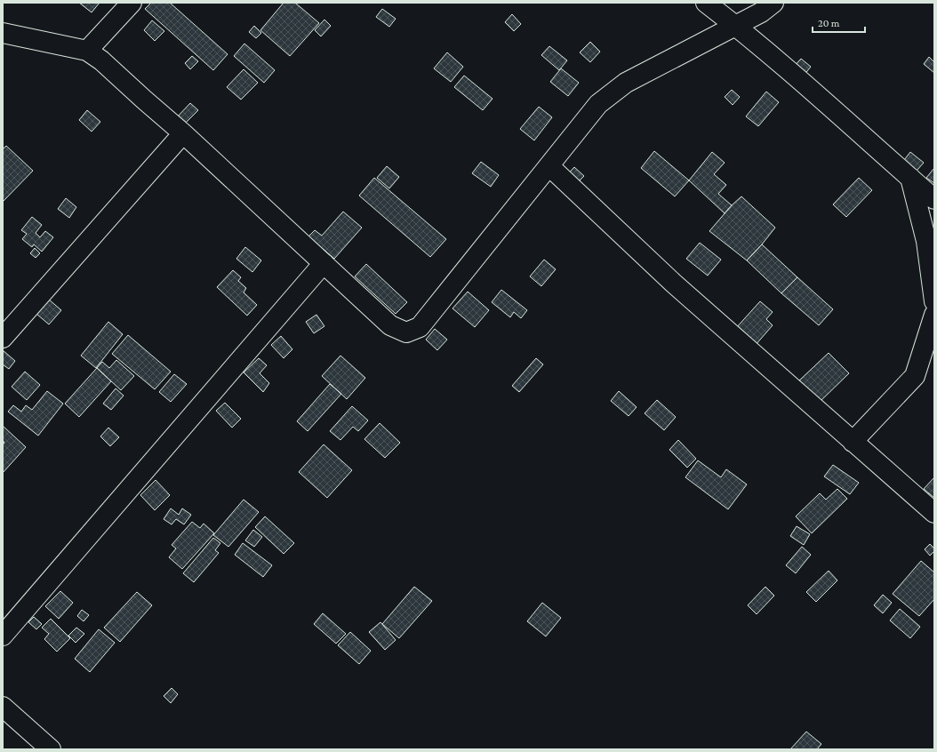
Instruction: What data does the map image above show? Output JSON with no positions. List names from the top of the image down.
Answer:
{
  "scale_bar": "20 m"
}
